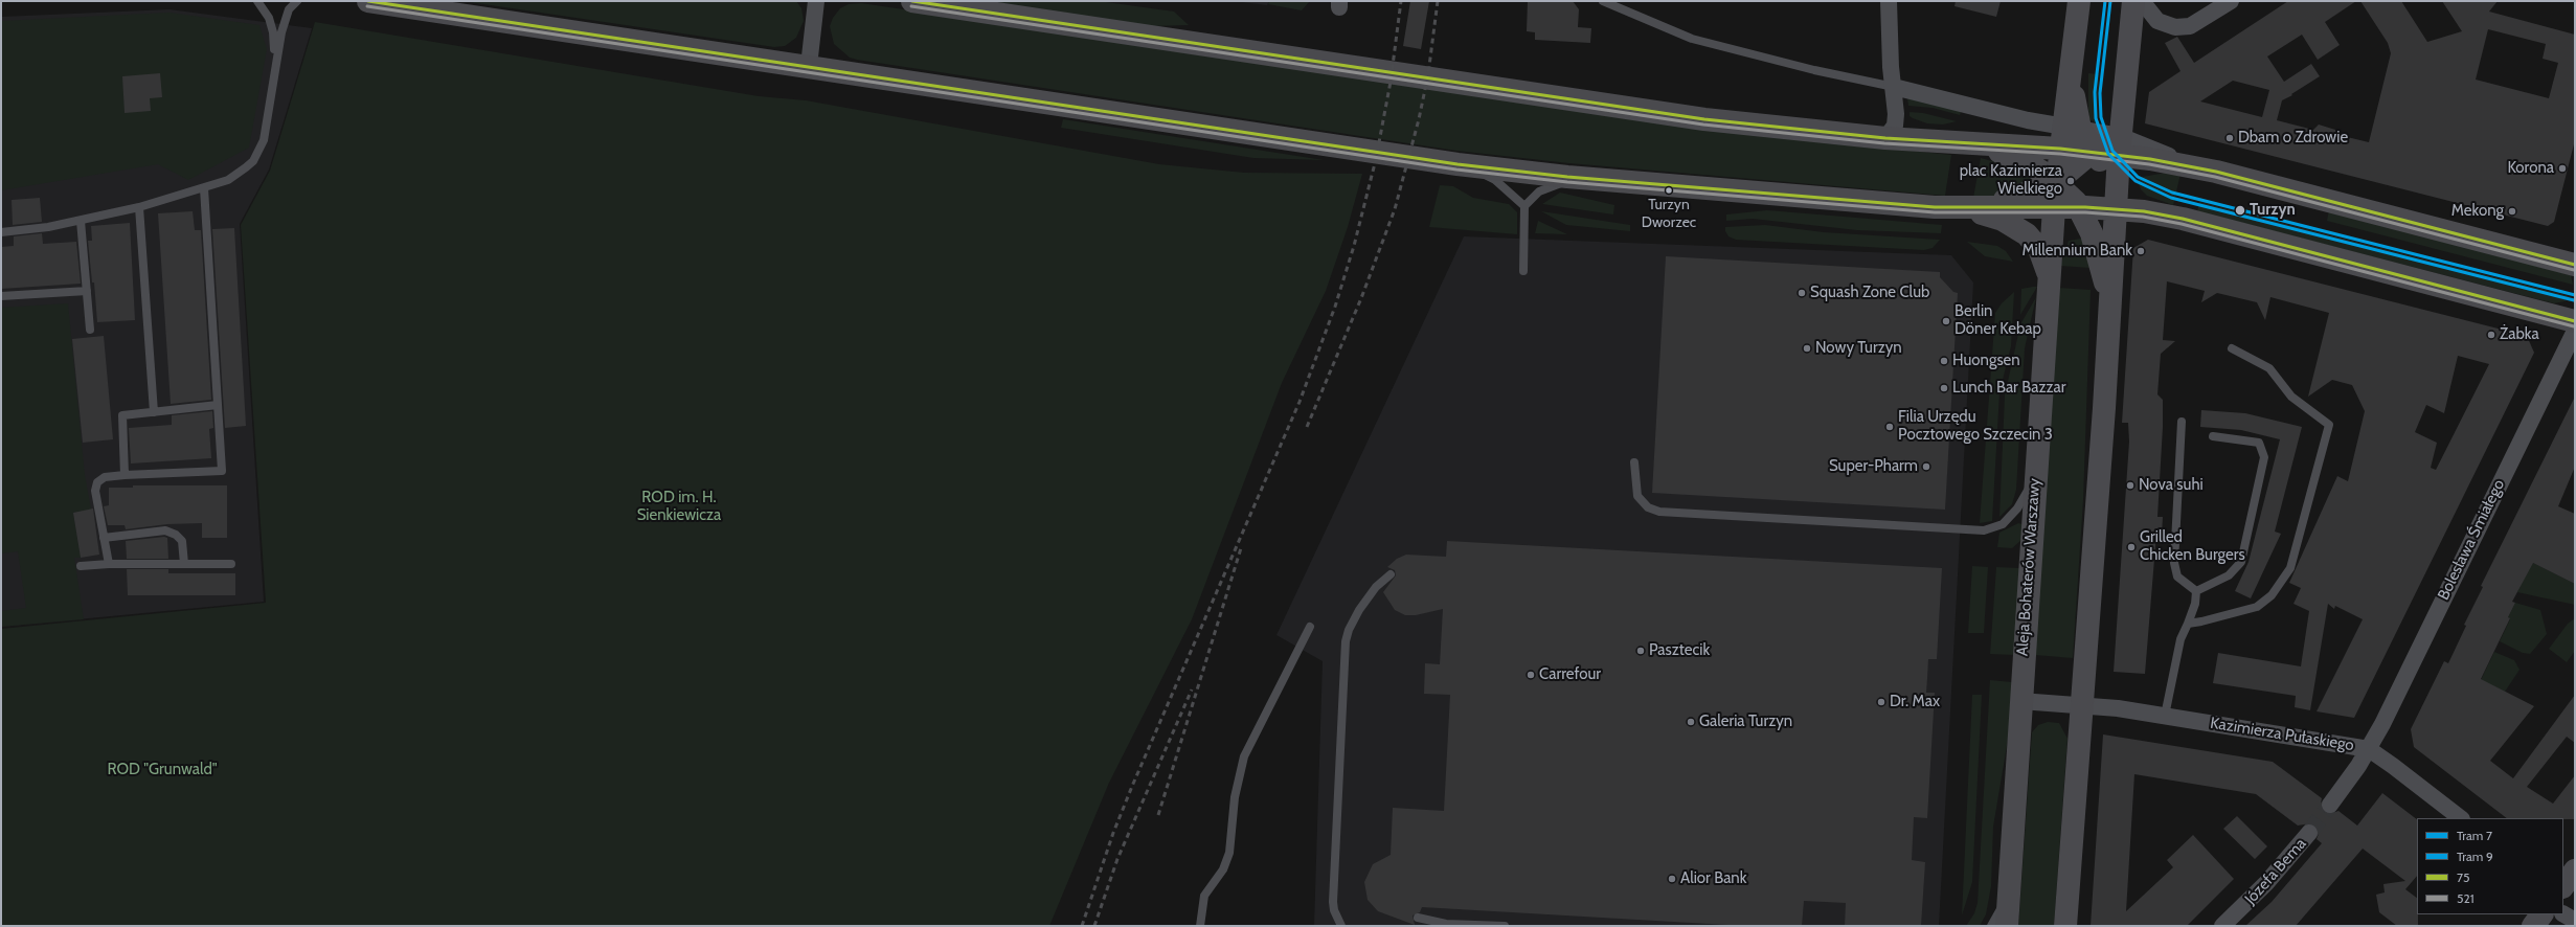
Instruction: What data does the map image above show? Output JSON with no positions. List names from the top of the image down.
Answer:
{
  "streets": {
    "street": [
      "Bolesława Śmiałego",
      "Aleja Bohaterów Warszawy",
      "Kazimierza Pułaskiego",
      "Józefa Bema"
    ]
  },
  "crossings": [
    ["Bolesława Śmiałego", "Kazimierza Pułaskiego"]
  ],
  "parks": ["ROD im. H. Sienkiewicza", "ROD \"Grunwald\""],
  "places": [
    "Dbam o Zdrowie",
    "Korona",
    "plac Kazimierza Wielkiego",
    "Turzyn Dworzec",
    "Turzyn",
    "Mekong",
    "Millennium Bank",
    "Squash Zone Club",
    "Berlin Döner Kebap",
    "Żabka",
    "Nowy Turzyn",
    "Huongsen",
    "Lunch Bar Bazzar",
    "Filia Urzędu Pocztowego Szczecin 3",
    "Super-Pharm",
    "Nova suhi",
    "Grilled Chicken Burgers",
    "Pasztecik",
    "Carrefour",
    "Dr. Max",
    "Galeria Turzyn",
    "Alior Bank"
  ],
  "lines": [
    "tram line 7",
    "tram line 9",
    "transit line 75",
    "transit line 521"
  ],
  "legend": [
    "Tram 7",
    "Tram 9",
    "75",
    "521"
  ]
}
